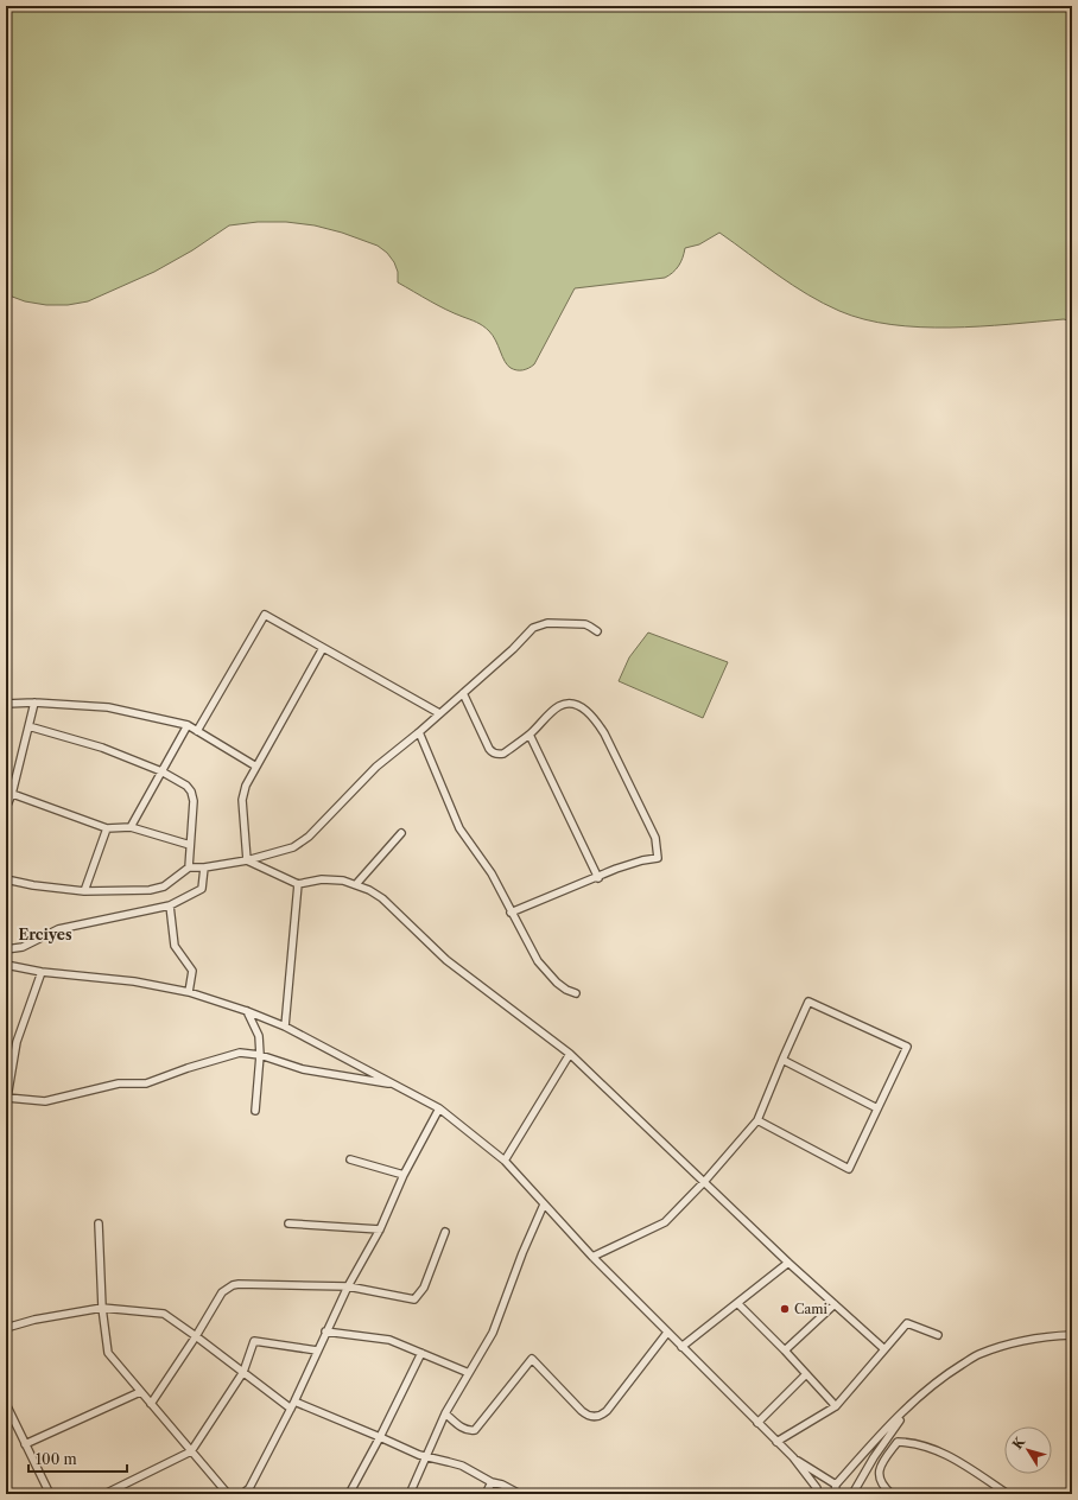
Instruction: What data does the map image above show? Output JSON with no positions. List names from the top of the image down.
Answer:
{
  "districts": ["Erciyes"],
  "places": ["Cami"],
  "scale_bar": "100 m",
  "north": "top left"
}
